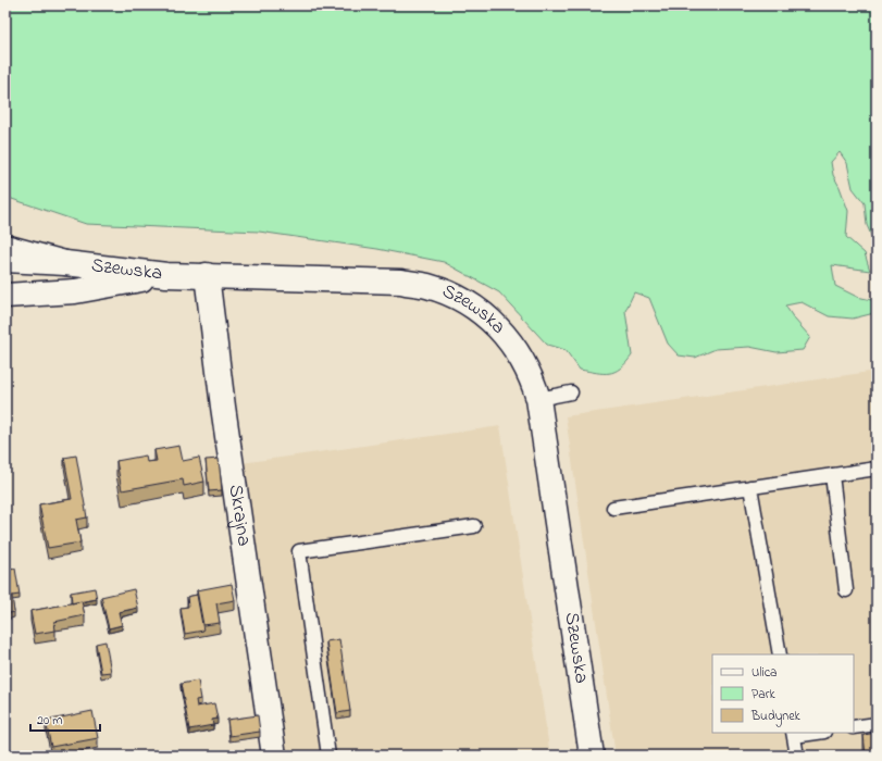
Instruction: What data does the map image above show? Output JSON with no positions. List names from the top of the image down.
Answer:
{
  "streets": {
    "street": ["Szewska", "Skrajna"]
  },
  "crossings": [
    ["Szewska", "Skrajna"]
  ],
  "legend": ["Ulica", "Park", "Budynek"],
  "scale_bar": "20 m"
}
